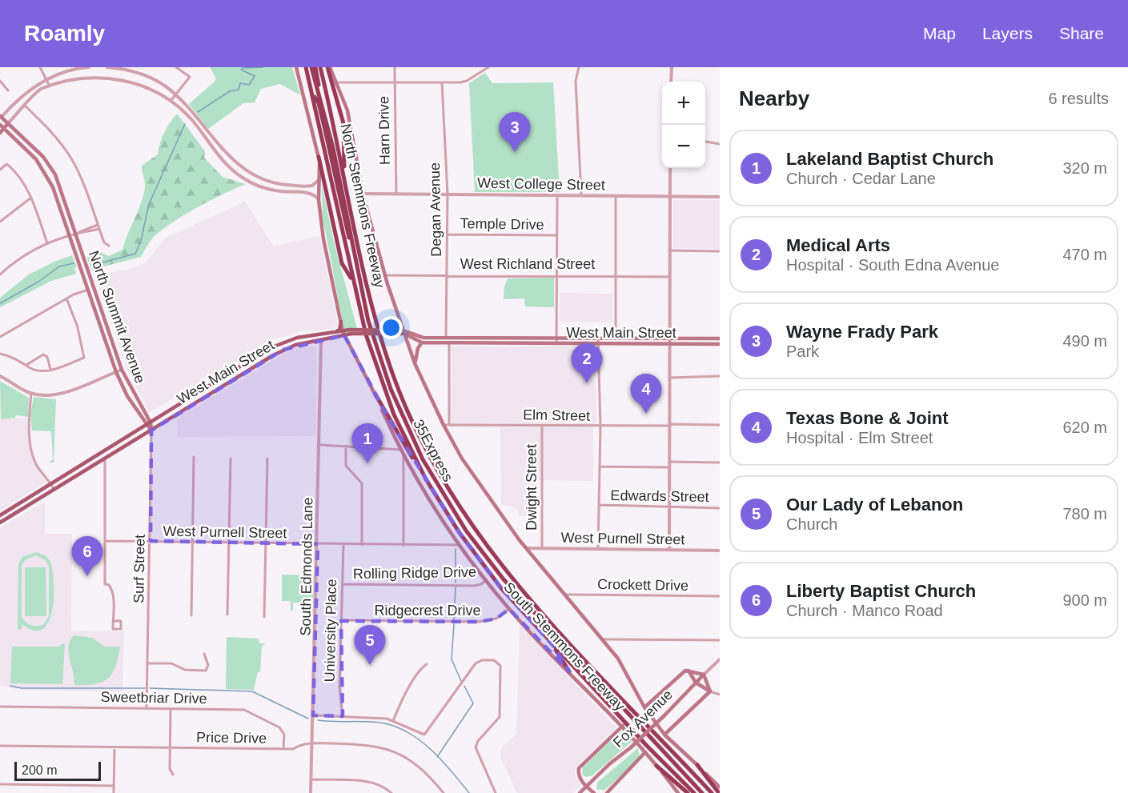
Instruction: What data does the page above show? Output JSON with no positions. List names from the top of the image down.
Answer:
{
  "streets": {
    "highway": ["North Stemmons Freeway", "35Express", "South Stemmons Freeway"],
    "main road": ["North Summit Avenue", "West Main Street", "Fox Avenue"],
    "street": [
      "Harn Drive",
      "West College Street",
      "Degan Avenue",
      "Temple Drive",
      "West Richland Street",
      "Elm Street",
      "Dwight Street",
      "Edwards Street",
      "West Purnell Street",
      "South Edmonds Lane",
      "Surf Street",
      "Rolling Ridge Drive",
      "Crockett Drive",
      "Ridgecrest Drive",
      "University Place",
      "Sweetbriar Drive",
      "Price Drive"
    ]
  },
  "crossings": [
    ["Harn Drive", "West College Street"],
    ["West College Street", "North Stemmons Freeway"],
    ["West College Street", "Degan Avenue"],
    ["North Stemmons Freeway", "West Richland Street"],
    ["North Stemmons Freeway", "West Main Street"],
    ["North Stemmons Freeway", "South Stemmons Freeway"],
    ["Degan Avenue", "Temple Drive"],
    ["Degan Avenue", "West Richland Street"],
    ["Degan Avenue", "West Main Street"],
    ["North Summit Avenue", "West Main Street"],
    ["North Summit Avenue", "Surf Street"],
    ["West Main Street", "South Edmonds Lane"],
    ["West Main Street", "Surf Street"],
    ["West Main Street", "South Stemmons Freeway"],
    ["Elm Street", "Dwight Street"],
    ["Elm Street", "South Stemmons Freeway"],
    ["Dwight Street", "West Purnell Street"],
    ["West Purnell Street", "South Edmonds Lane"],
    ["West Purnell Street", "Surf Street"],
    ["West Purnell Street", "University Place"],
    ["West Purnell Street", "South Stemmons Freeway"],
    ["South Edmonds Lane", "Price Drive"],
    ["Surf Street", "Sweetbriar Drive"],
    ["Rolling Ridge Drive", "University Place"],
    ["Rolling Ridge Drive", "South Stemmons Freeway"],
    ["Crockett Drive", "South Stemmons Freeway"],
    ["Ridgecrest Drive", "University Place"],
    ["Ridgecrest Drive", "South Stemmons Freeway"],
    ["Sweetbriar Drive", "Price Drive"]
  ],
  "scale_bar": "200 m",
  "page": {
    "header": "Roamly",
    "nav": ["Map", "Layers", "Share"],
    "heading": ["Nearby", "6 results"],
    "map_buttons": ["+", "−"],
    "pins": [
      "3",
      "2",
      "4",
      "1",
      "6",
      "5"
    ],
    "list": [
      {
        "mark": "1",
        "name": "Lakeland Baptist Church",
        "note": "Church · Cedar Lane",
        "value": "320 m"
      },
      {
        "mark": "2",
        "name": "Medical Arts",
        "note": "Hospital · South Edna Avenue",
        "value": "470 m"
      },
      {
        "mark": "3",
        "name": "Wayne Frady Park",
        "note": "Park",
        "value": "490 m"
      },
      {
        "mark": "4",
        "name": "Texas Bone & Joint",
        "note": "Hospital · Elm Street",
        "value": "620 m"
      },
      {
        "mark": "5",
        "name": "Our Lady of Lebanon",
        "note": "Church",
        "value": "780 m"
      },
      {
        "mark": "6",
        "name": "Liberty Baptist Church",
        "note": "Church · Manco Road",
        "value": "900 m"
      }
    ],
    "scale": "200 m"
  }
}
